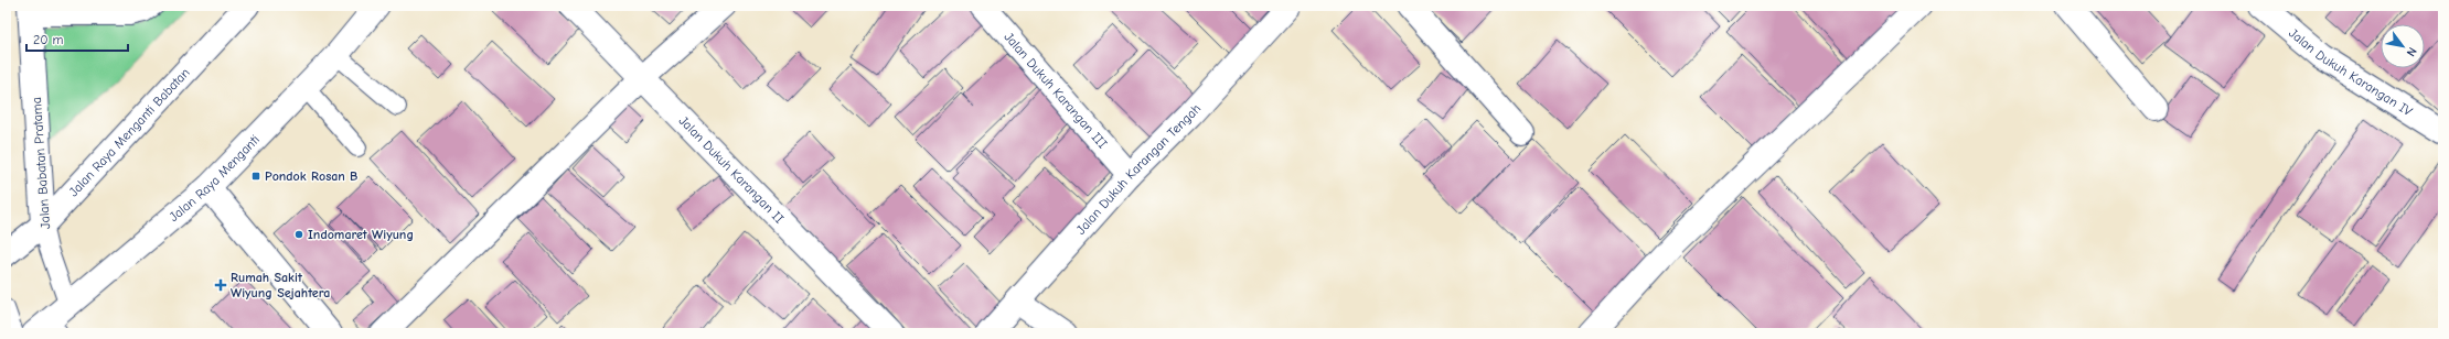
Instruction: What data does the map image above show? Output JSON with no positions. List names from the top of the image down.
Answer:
{
  "streets": {
    "street": [
      "Jalan Dukuh Karangan IV",
      "Jalan Dukuh Karangan III",
      "Jalan Raya Menganti Babatan",
      "Jalan Babatan Pratama",
      "Jalan Dukuh Karangan II",
      "Jalan Dukuh Karangan Tengah",
      "Jalan Raya Menganti"
    ]
  },
  "crossings": [
    ["Jalan Dukuh Karangan III", "Jalan Dukuh Karangan Tengah"],
    ["Jalan Raya Menganti Babatan", "Jalan Babatan Pratama"],
    ["Jalan Babatan Pratama", "Jalan Raya Menganti"]
  ],
  "places": {
    "transit": ["Pondok Rosan B"],
    "other": ["Indomaret Wiyung"],
    "health": ["Rumah Sakit Wiyung Sejahtera"]
  },
  "scale_bar": "20 m",
  "north": "bottom right"
}
